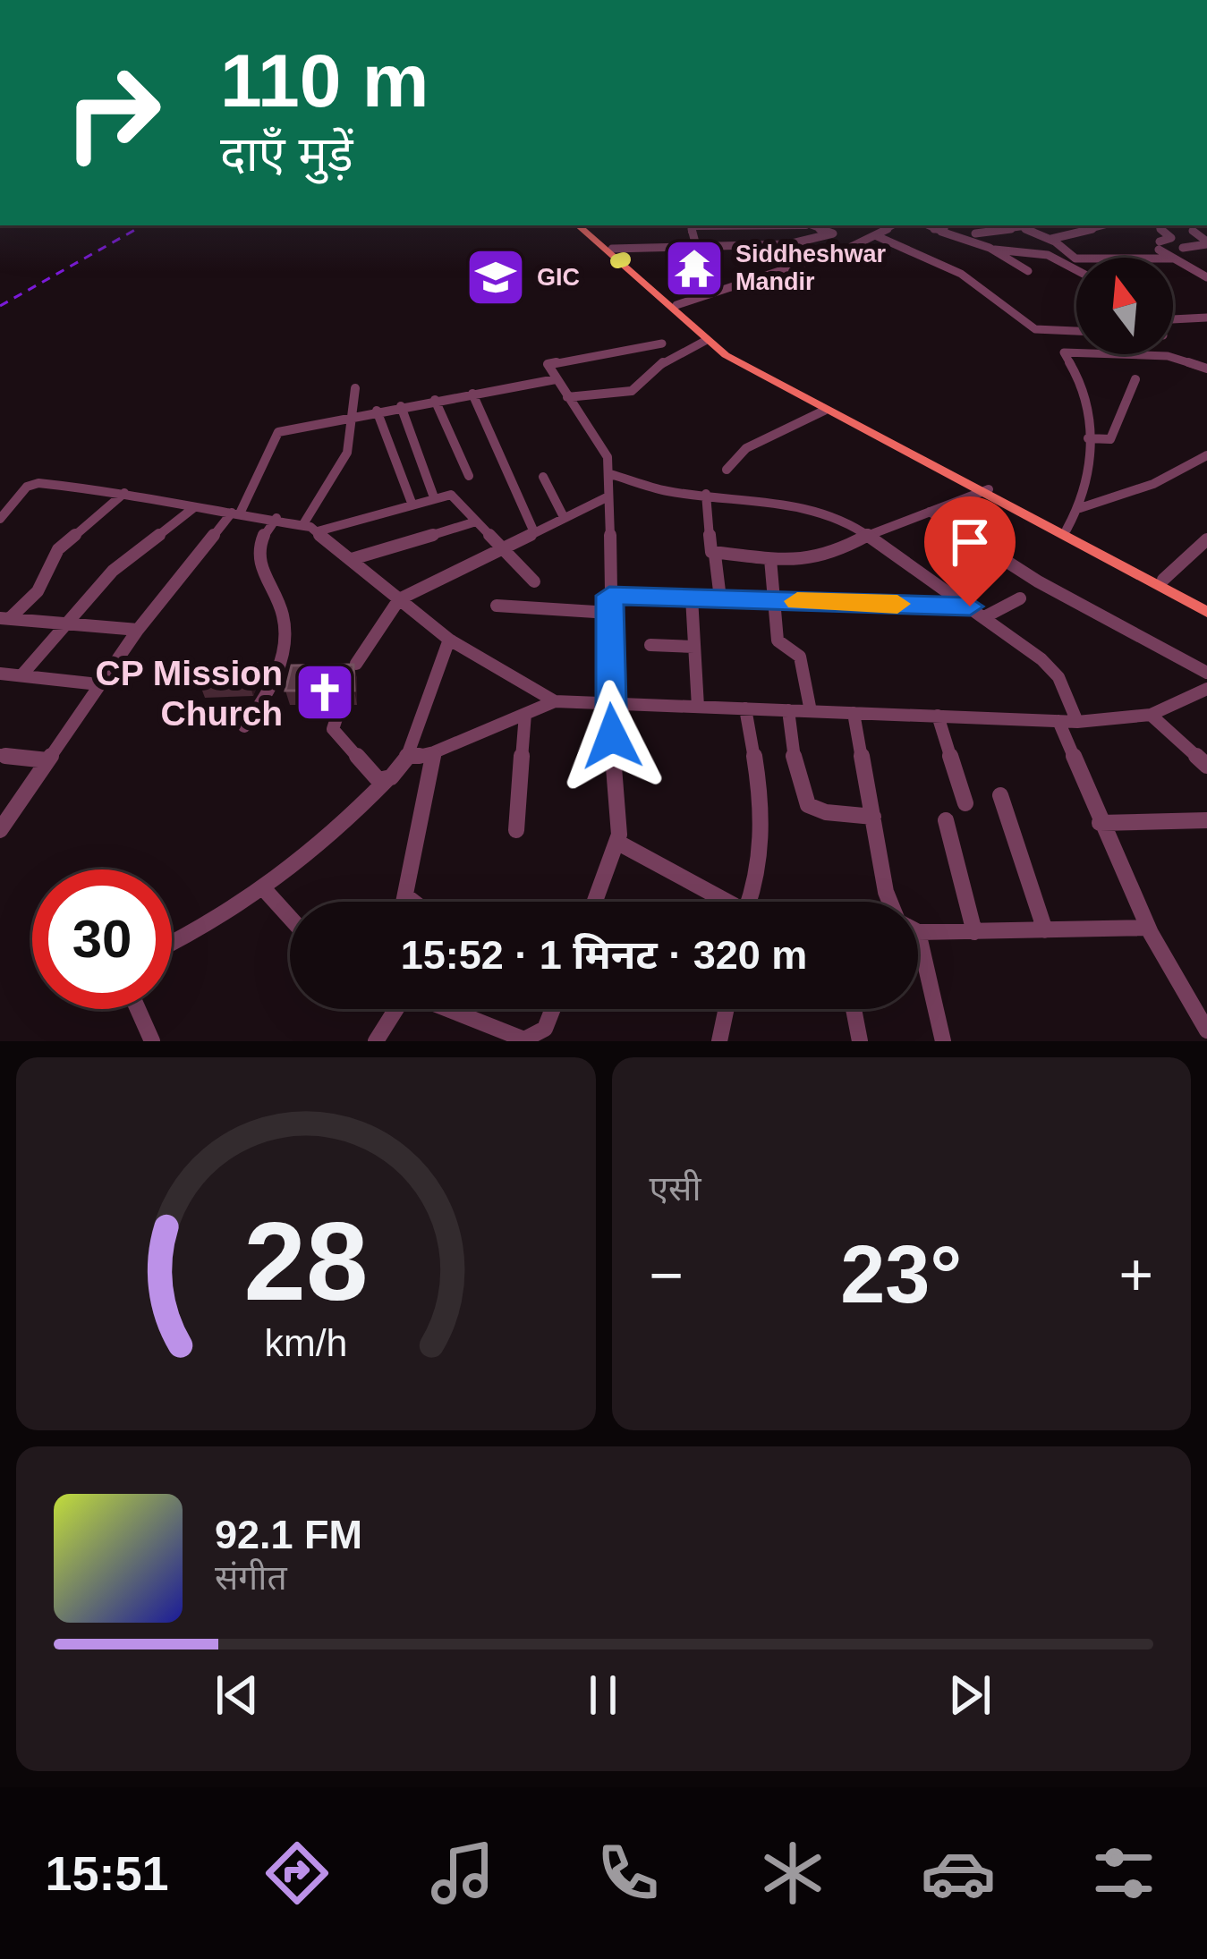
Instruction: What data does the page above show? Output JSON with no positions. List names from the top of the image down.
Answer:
{
  "places": {
    "temple": ["Siddheshwar Mandir"],
    "school or university": ["GIC"],
    "church": ["CP Mission Church"]
  },
  "north": "top",
  "page": {
    "turn": ["110 m", "दाएँ मुड़ें"],
    "limit": "30",
    "trip": "15:52 · 1 मिनट · 320 m",
    "tile": "एसी",
    "heat": ["−", "23°", "+"],
    "song": ["92.1 FM", "संगीत"],
    "tabs": "15:51",
    "gauge": ["28", "km/h"]
  }
}
